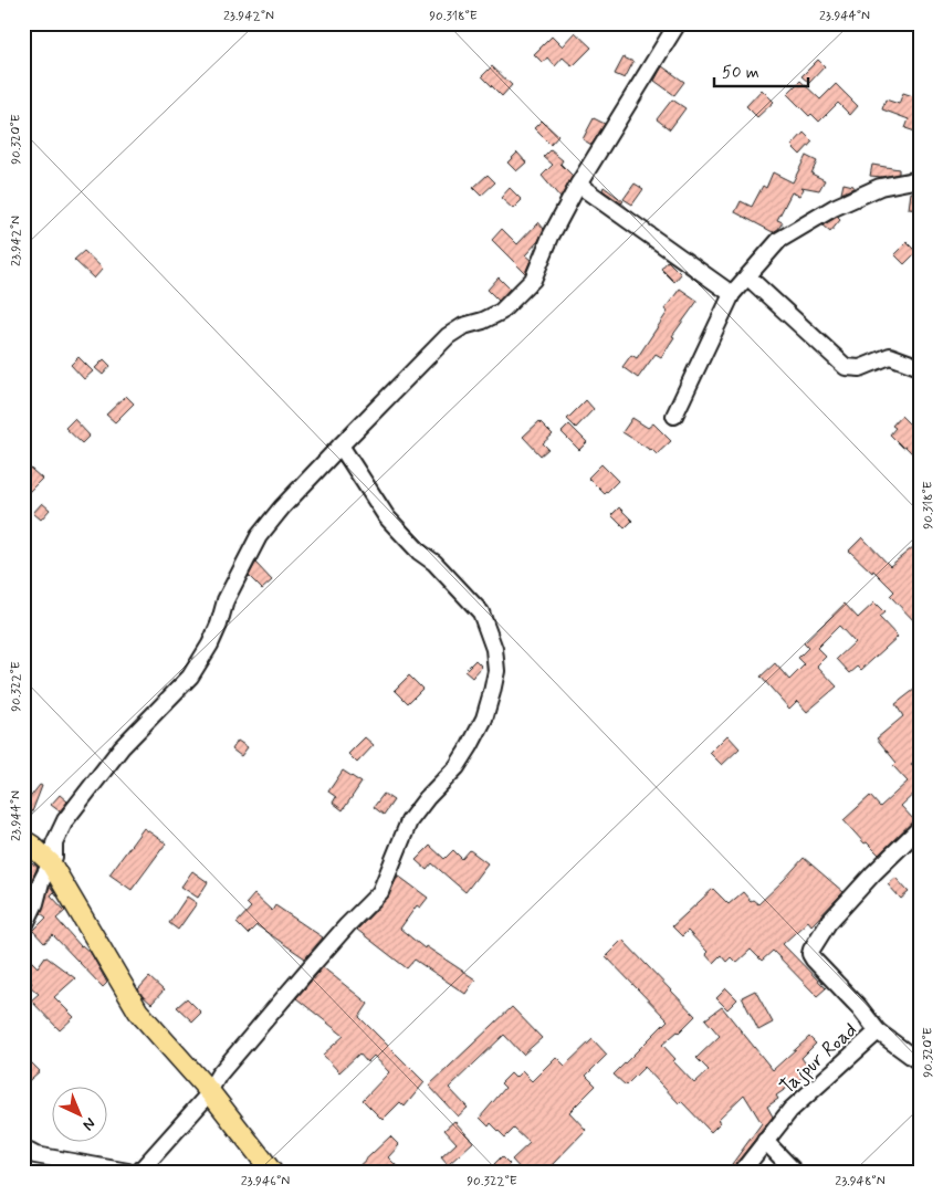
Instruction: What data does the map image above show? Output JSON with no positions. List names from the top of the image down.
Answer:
{
  "streets": {
    "street": ["Tajpur Road"]
  },
  "scale_bar": "50 m",
  "north": "bottom right",
  "coordinates": [
    "23.942°N",
    "90.318°E",
    "23.944°N",
    "90.320°E",
    "90.322°E",
    "23.946°N",
    "23.948°N"
  ]
}
